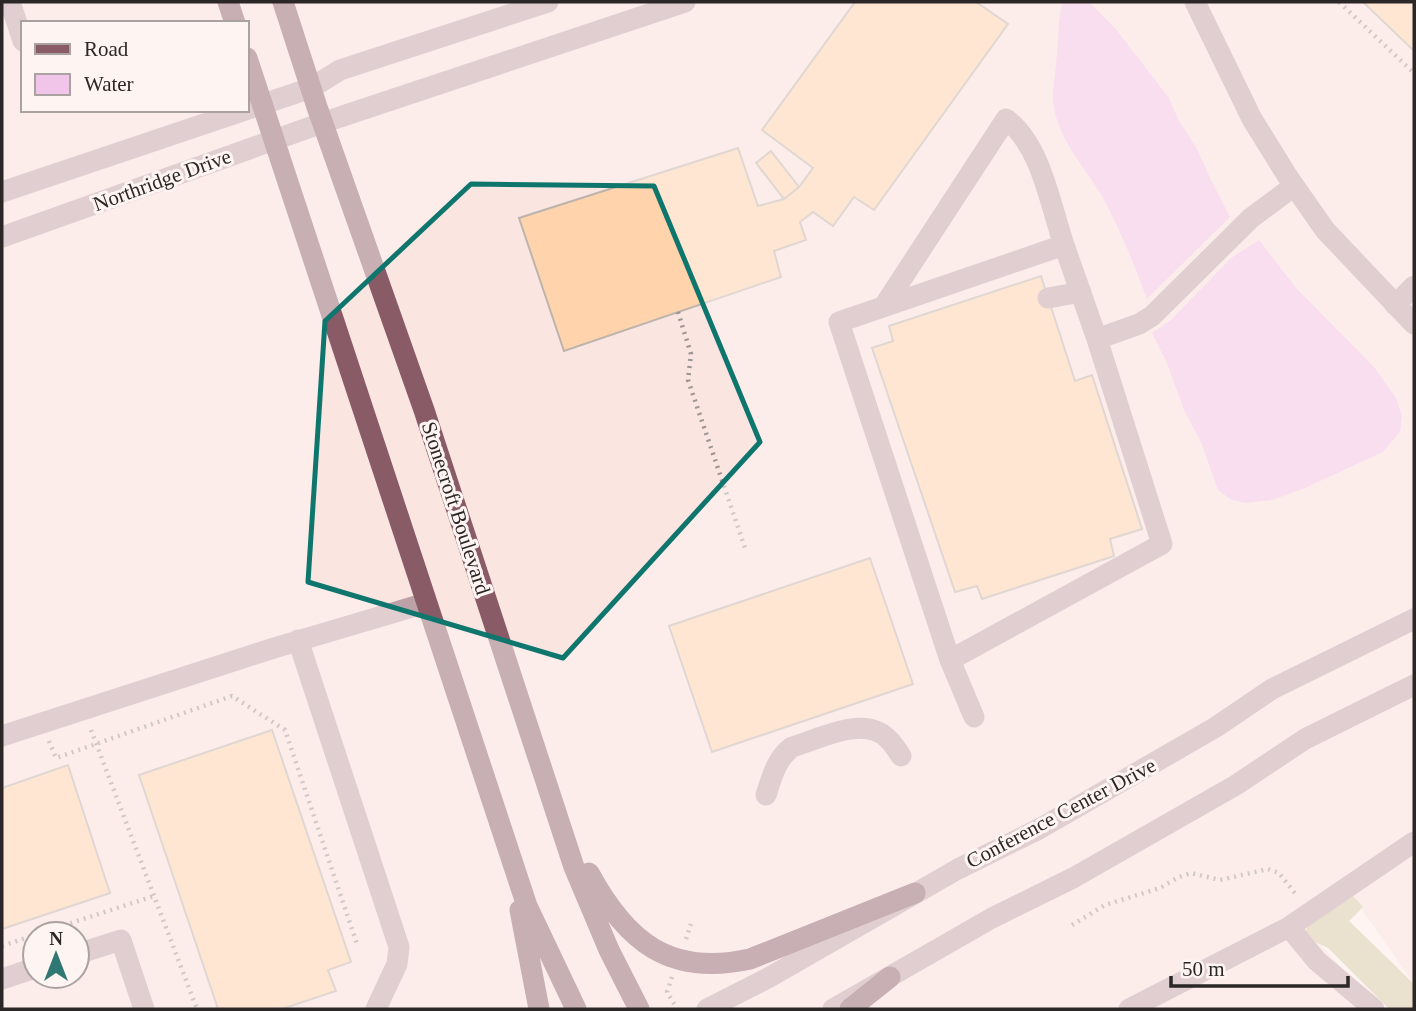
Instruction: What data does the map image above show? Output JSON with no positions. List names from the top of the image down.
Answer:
{
  "streets": {
    "main road": ["Stonecroft Boulevard"],
    "street": ["Northridge Drive", "Conference Center Drive"]
  },
  "crossings": [
    ["Northridge Drive", "Stonecroft Boulevard"]
  ],
  "legend": ["Road", "Water"],
  "scale_bar": "50 m",
  "north": "top"
}
